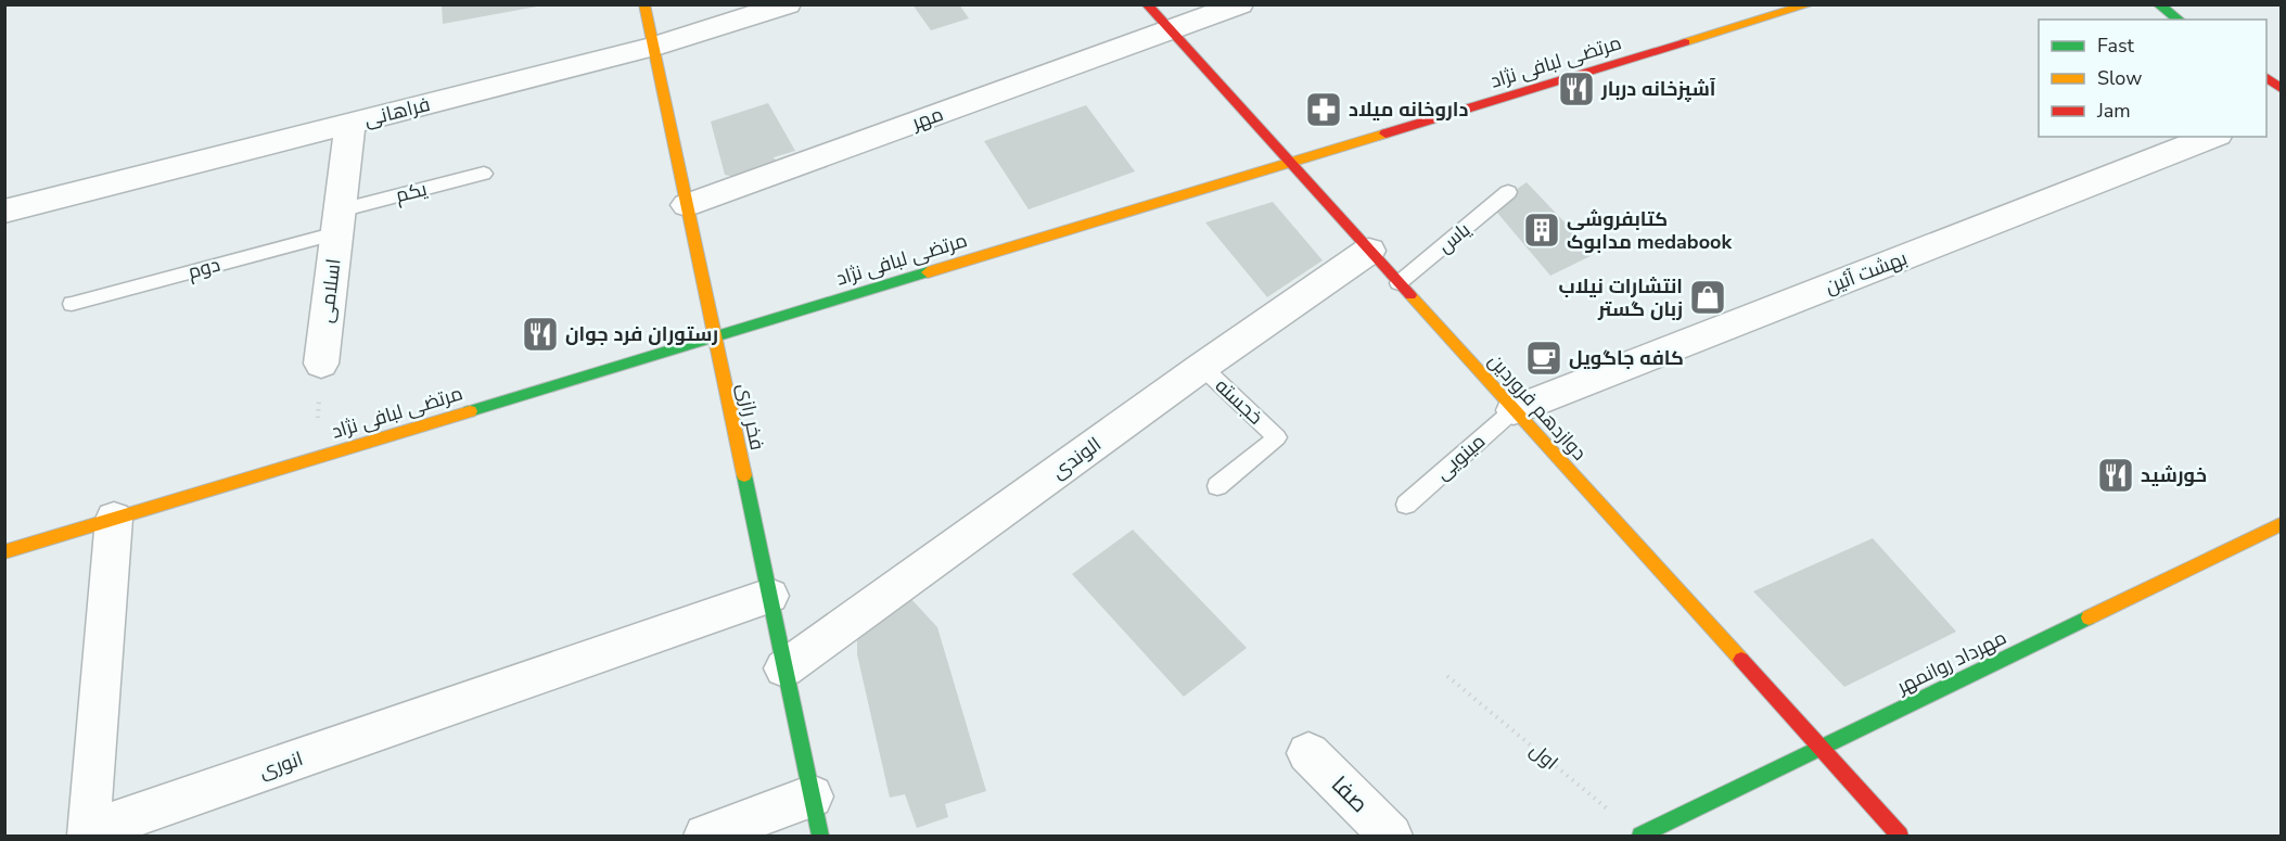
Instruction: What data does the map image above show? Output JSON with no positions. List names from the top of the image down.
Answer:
{
  "streets": {
    "main road": [
      "مرتضی لبافی نژاد",
      "دوازدهم فروردین",
      "فخر رازی",
      "مهرداد روانمهر"
    ],
    "street": [
      "فراهانی",
      "مهر",
      "بهشت آئین",
      "اسلامی",
      "الوندی",
      "انوری",
      "صفا"
    ],
    "lane": [
      "یکم",
      "یاس",
      "دوم",
      "خجسته",
      "مینویی"
    ],
    "path": ["اول"]
  },
  "crossings": [
    ["مرتضی لبافی نژاد", "دوازدهم فروردین"],
    ["مرتضی لبافی نژاد", "فخر رازی"],
    ["مرتضی لبافی نژاد", "انوری"],
    ["فراهانی", "اسلامی"],
    ["فراهانی", "فخر رازی"],
    ["مهر", "دوازدهم فروردین"],
    ["مهر", "فخر رازی"],
    ["یکم", "دوم"],
    ["یکم", "اسلامی"],
    ["یاس", "دوازدهم فروردین"],
    ["دوم", "اسلامی"],
    ["بهشت آئین", "دوازدهم فروردین"],
    ["بهشت آئین", "مینویی"],
    ["خجسته", "الوندی"],
    ["دوازدهم فروردین", "مینویی"],
    ["دوازدهم فروردین", "الوندی"],
    ["دوازدهم فروردین", "مهرداد روانمهر"],
    ["فخر رازی", "الوندی"],
    ["فخر رازی", "انوری"]
  ],
  "places": {
    "restaurant": ["آشپزخانه دربار", "رستوران فرد جوان", "خورشید"],
    "pharmacy": ["داروخانه میلاد"],
    "building": ["کتابفروشی مدابوک medabook"],
    "shop": ["انتشارات نیلاب زبان گستر"],
    "cafe": ["کافه جاگویل"]
  },
  "legend": ["Fast", "Slow", "Jam"]
}
